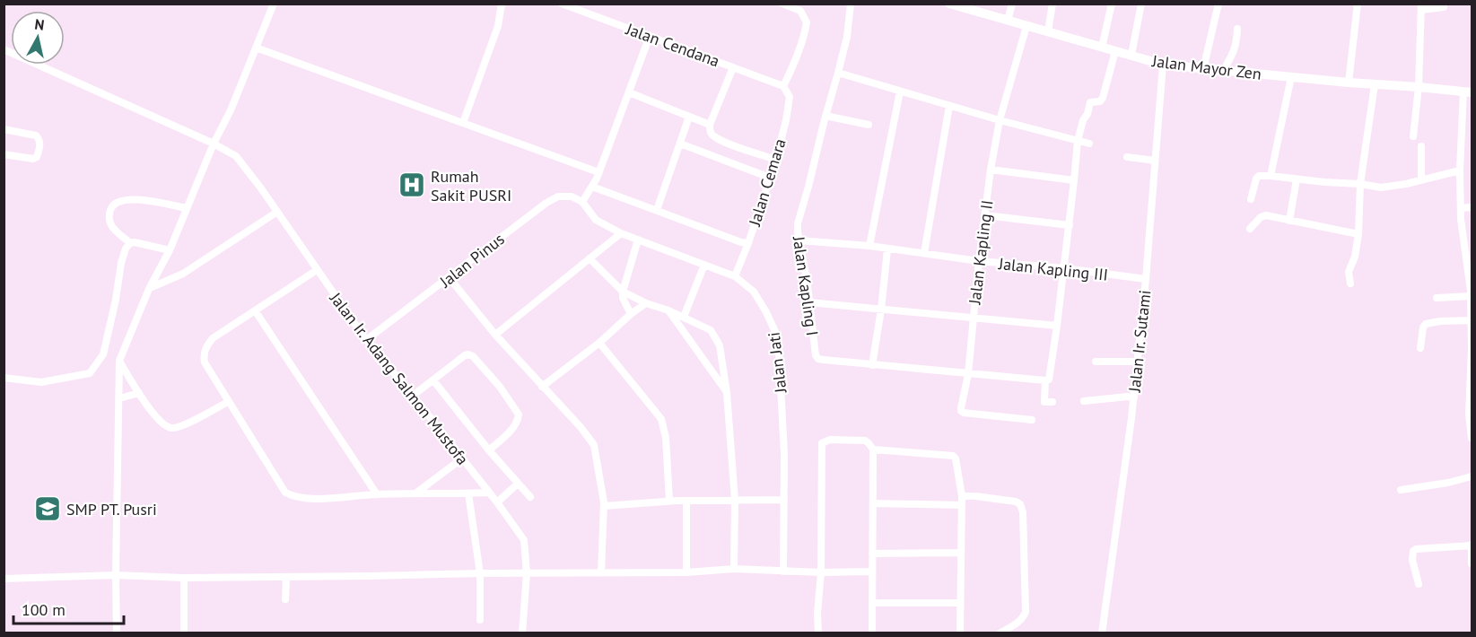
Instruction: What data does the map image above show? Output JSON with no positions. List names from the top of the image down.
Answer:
{
  "streets": {
    "street": [
      "Jalan Cendana",
      "Jalan Mayor Zen",
      "Jalan Cemara",
      "Jalan Kapling II",
      "Jalan Pinus",
      "Jalan Kapling III",
      "Jalan Kapling I",
      "Jalan Ir. Sutami",
      "Jalan Jati",
      "Jalan Ir. Adang Salmon Mustofa"
    ]
  },
  "crossings": [
    ["Jalan Cendana", "Jalan Cemara"],
    ["Jalan Mayor Zen", "Jalan Kapling II"],
    ["Jalan Mayor Zen", "Jalan Ir. Sutami"],
    ["Jalan Cemara", "Jalan Jati"],
    ["Jalan Kapling II", "Jalan Kapling III"],
    ["Jalan Kapling II", "Jalan Kapling I"],
    ["Jalan Pinus", "Jalan Jati"],
    ["Jalan Pinus", "Jalan Ir. Adang Salmon Mustofa"],
    ["Jalan Kapling III", "Jalan Kapling I"],
    ["Jalan Kapling III", "Jalan Ir. Sutami"]
  ],
  "places": {
    "hospital": ["Rumah Sakit PUSRI"],
    "school or university": ["SMP PT. Pusri"]
  },
  "scale_bar": "100 m",
  "north": "top"
}
